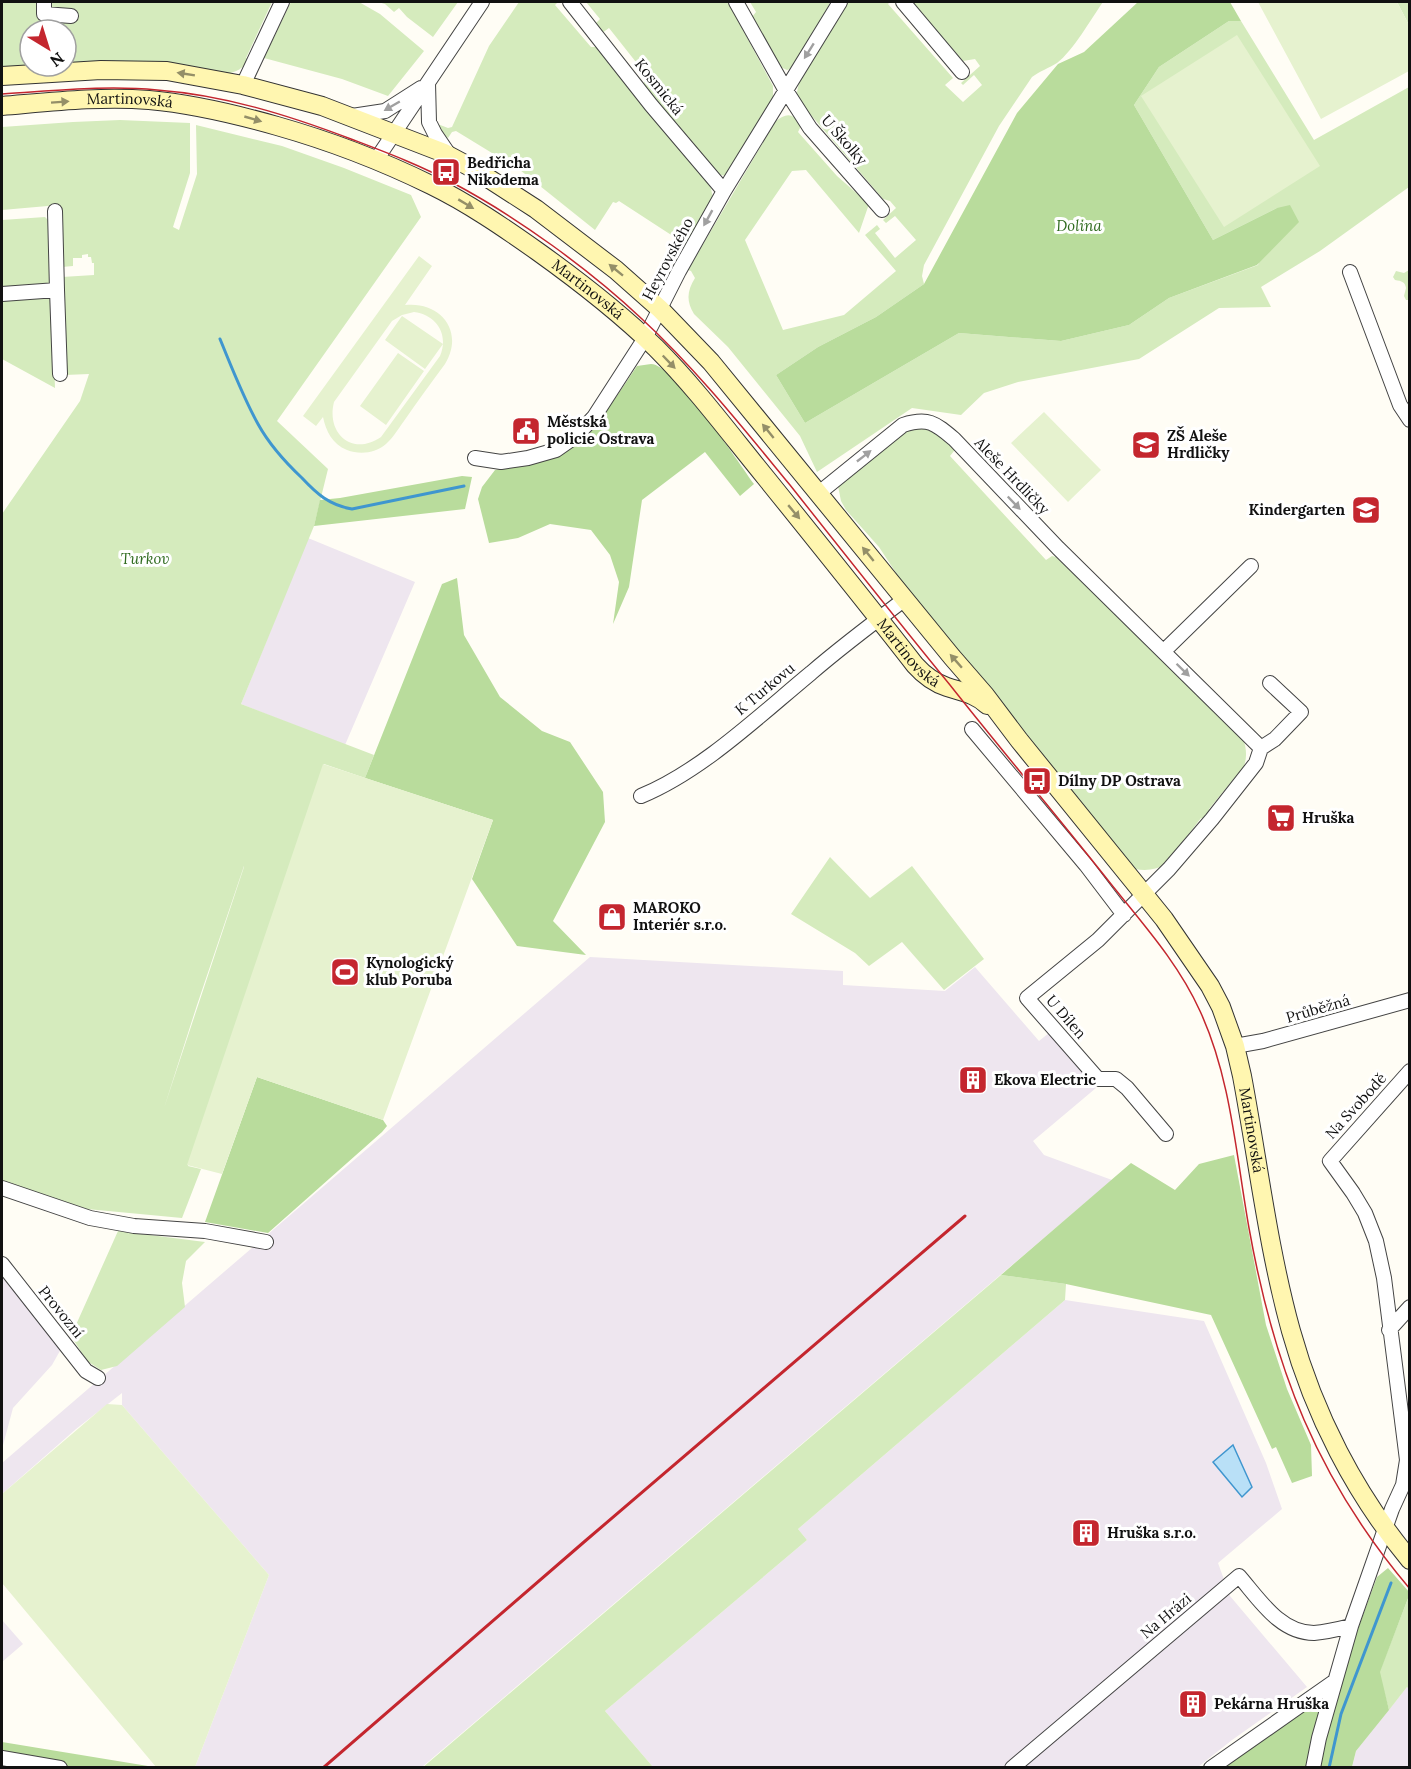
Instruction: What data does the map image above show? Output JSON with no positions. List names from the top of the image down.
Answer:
{
  "streets": {
    "street": [
      "Kosmická",
      "Martinovská",
      "U Školky",
      "Heyrovského",
      "Aleše Hrdličky",
      "K Turkovu",
      "Průběžná",
      "U Dílen",
      "Na Svobodě",
      "Provozní",
      "Na Hrázi"
    ]
  },
  "crossings": [
    ["Kosmická", "Heyrovského"],
    ["Martinovská", "Heyrovského"],
    ["Martinovská", "Aleše Hrdličky"],
    ["Martinovská", "K Turkovu"],
    ["Martinovská", "Průběžná"],
    ["Martinovská", "U Dílen"],
    ["Martinovská", "Na Svobodě"],
    ["U Školky", "Heyrovského"]
  ],
  "one_way": ["Heyrovského", "Aleše Hrdličky"],
  "parks": ["Dolina", "Turkov"],
  "places": {
    "bus stop": ["Bedřicha Nikodema", "Dílny DP Ostrava"],
    "public building": ["Městská policie Ostrava"],
    "school or university": ["ZŠ Aleše Hrdličky", "Kindergarten"],
    "supermarket": ["Hruška"],
    "shop": ["MAROKO Interiér s.r.o."],
    "sports": ["Kynologický klub Poruba"],
    "building": ["Ekova Electric", "Hruška s.r.o.", "Pekárna Hruška"]
  },
  "north": "bottom right"
}
